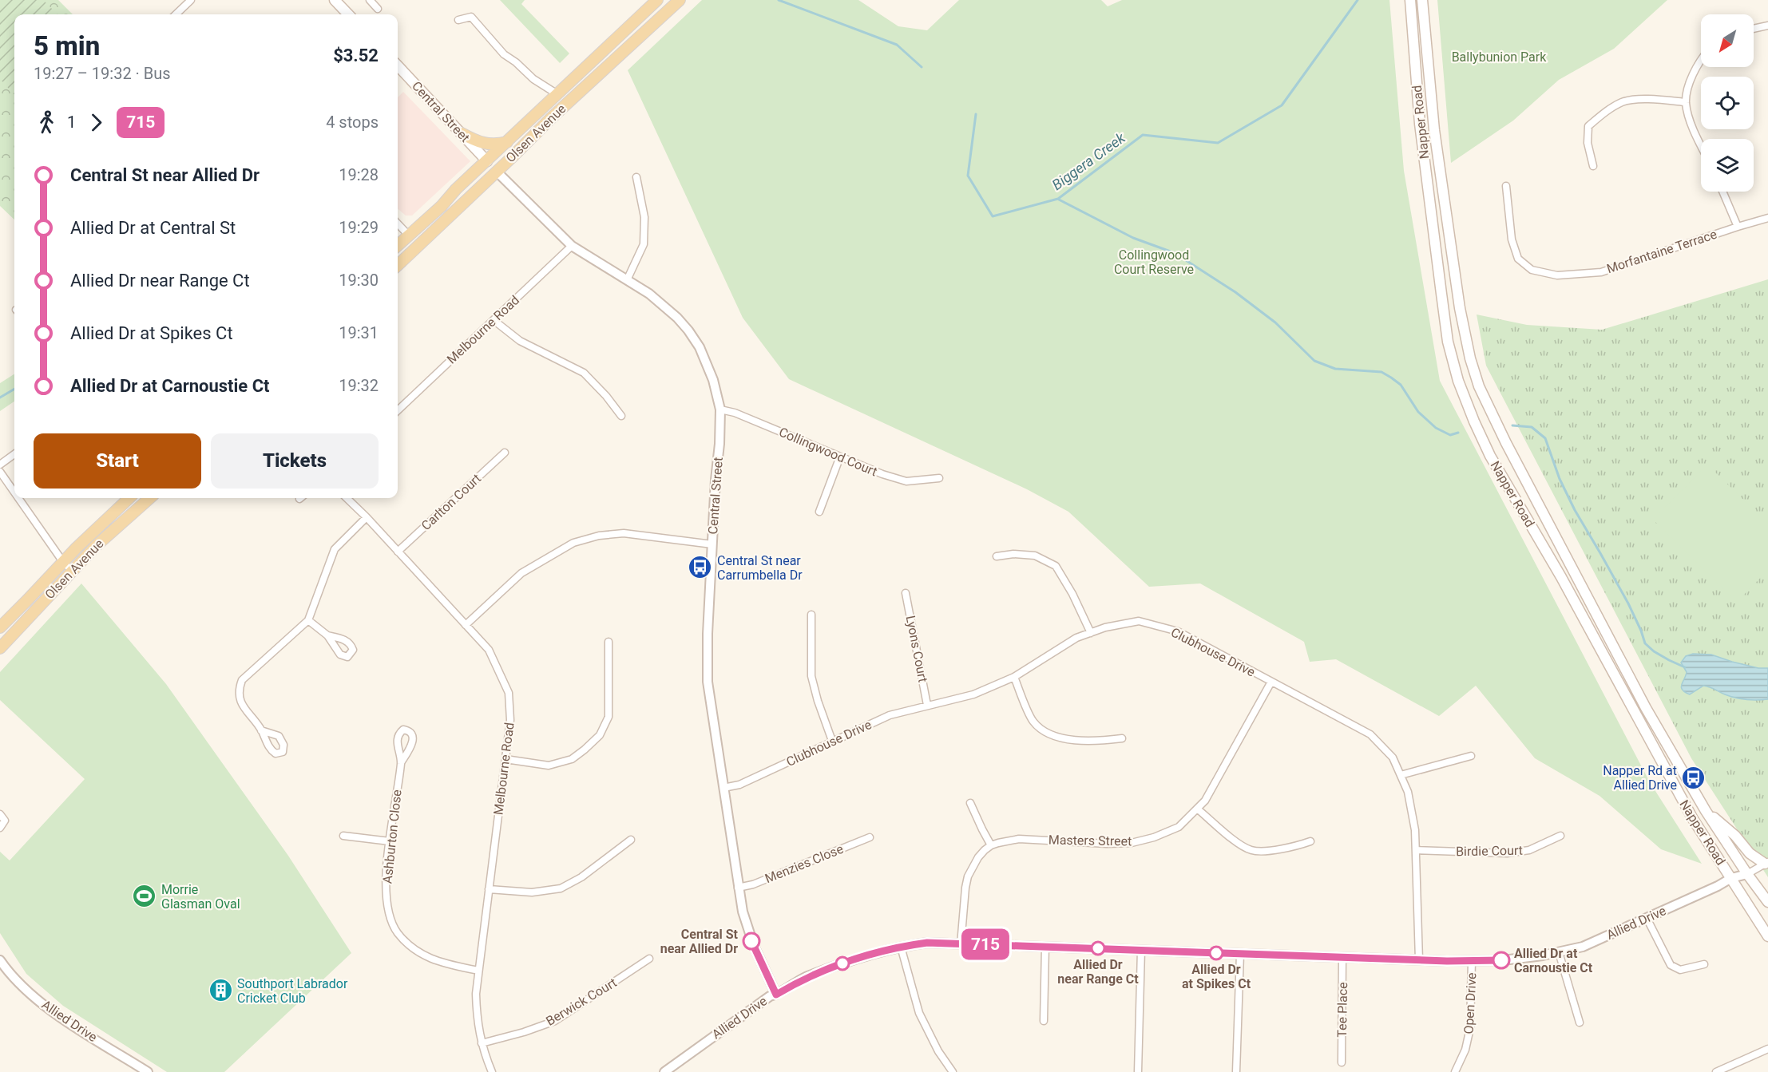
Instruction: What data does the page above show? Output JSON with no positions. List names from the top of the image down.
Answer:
{
  "streets": {
    "main road": ["Central Street", "Napper Road", "Olsen Avenue"],
    "street": [
      "Morfantaine Terrace",
      "Melbourne Road",
      "Collingwood Court",
      "Carlton Court",
      "Lyons Court",
      "Clubhouse Drive",
      "Ashburton Close",
      "Masters Street",
      "Birdie Court",
      "Menzies Close",
      "Allied Drive",
      "Berwick Court",
      "Open Drive",
      "Tee Place"
    ]
  },
  "crossings": [
    ["Central Street", "Olsen Avenue"],
    ["Central Street", "Melbourne Road"],
    ["Central Street", "Collingwood Court"],
    ["Central Street", "Clubhouse Drive"],
    ["Central Street", "Menzies Close"],
    ["Central Street", "Allied Drive"],
    ["Napper Road", "Allied Drive"],
    ["Melbourne Road", "Carlton Court"],
    ["Melbourne Road", "Ashburton Close"],
    ["Melbourne Road", "Berwick Court"],
    ["Lyons Court", "Clubhouse Drive"],
    ["Clubhouse Drive", "Masters Street"],
    ["Clubhouse Drive", "Birdie Court"],
    ["Clubhouse Drive", "Allied Drive"],
    ["Allied Drive", "Open Drive"],
    ["Allied Drive", "Tee Place"]
  ],
  "water": ["Biggera Creek"],
  "parks": ["Ballybunion Park", "Collingwood Court Reserve"],
  "places": {
    "bus stop": ["Central St near Carrumbella Dr", "Napper Rd at Allied Drive"],
    "sports": ["Morrie Glasman Oval"],
    "other": [
      "Central St near Allied Dr",
      "Allied Dr near Range Ct",
      "Allied Dr at Spikes Ct",
      "Allied Dr at Carnoustie Ct"
    ],
    "building": ["Southport Labrador Cricket Club"]
  },
  "lines": ["bus line 715"],
  "north": "bottom left",
  "page": {
    "on_map": "715",
    "heading": ["5 min", "19:27 – 19:32 · Bus", "$3.52"],
    "legs": ["1", "715", "4 stops"],
    "list": [
      {
        "name": "Central St near Allied Dr",
        "value": "19:28"
      },
      {
        "name": "Allied Dr at Central St",
        "value": "19:29"
      },
      {
        "name": "Allied Dr near Range Ct",
        "value": "19:30"
      },
      {
        "name": "Allied Dr at Spikes Ct",
        "value": "19:31"
      },
      {
        "name": "Allied Dr at Carnoustie Ct",
        "value": "19:32"
      }
    ],
    "buttons": ["Start", "Tickets"]
  }
}
